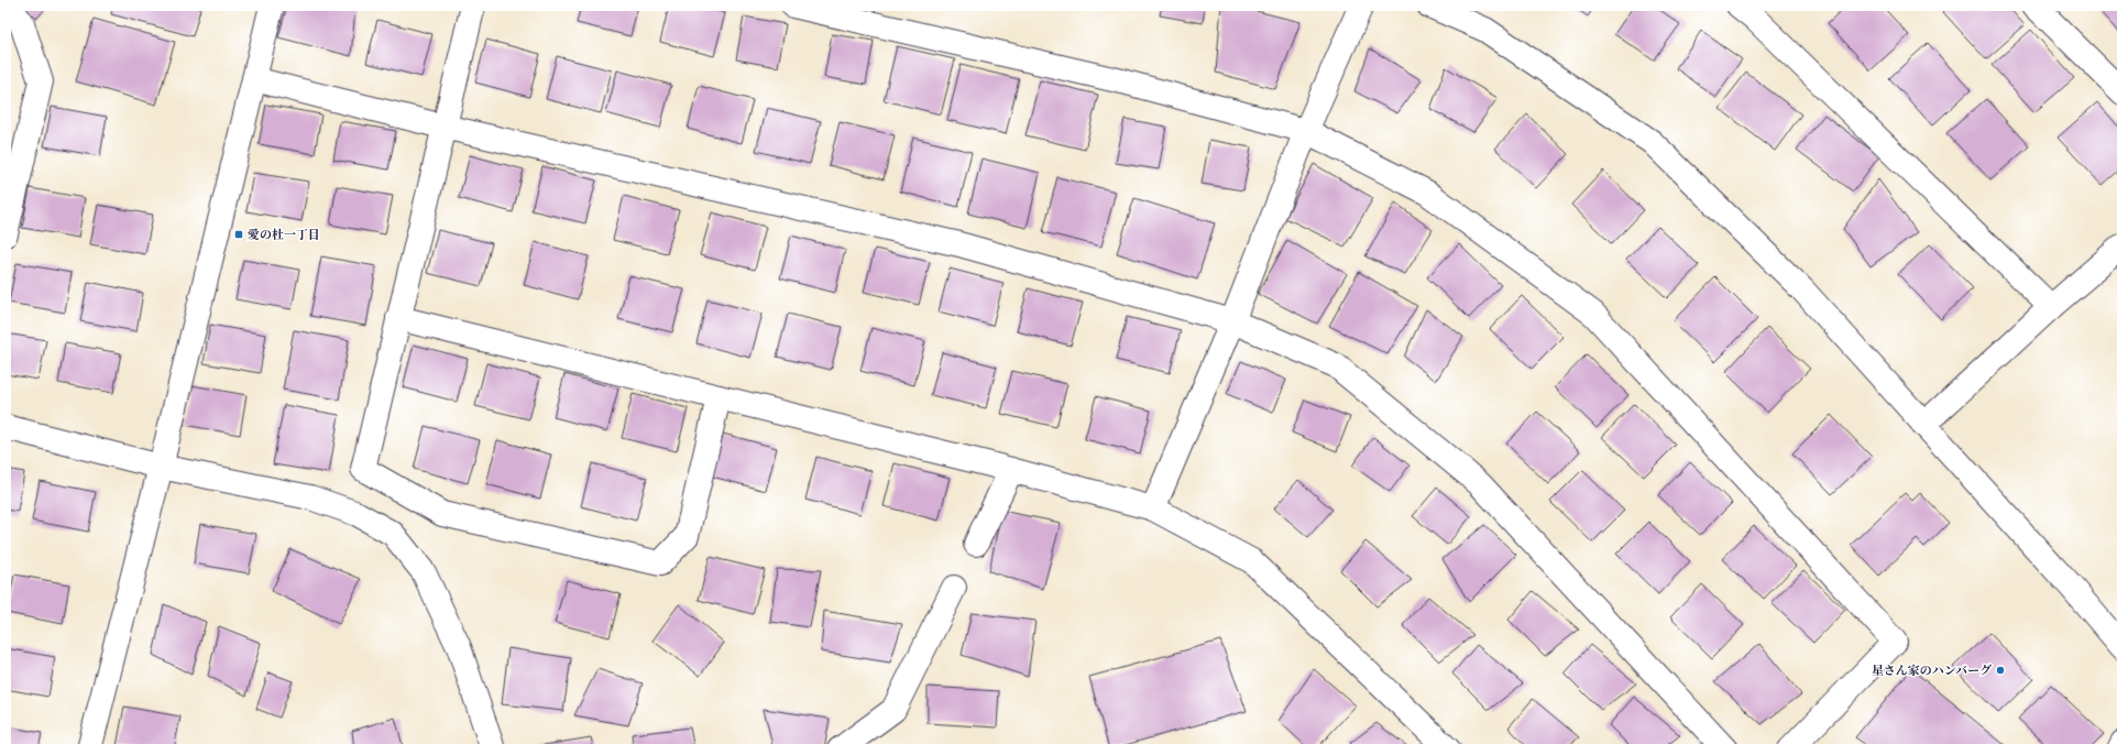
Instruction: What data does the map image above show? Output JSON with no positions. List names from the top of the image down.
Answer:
{
  "places": {
    "transit": ["愛の杜一丁目"],
    "other": ["星さん家のハンバーグ"]
  }
}
